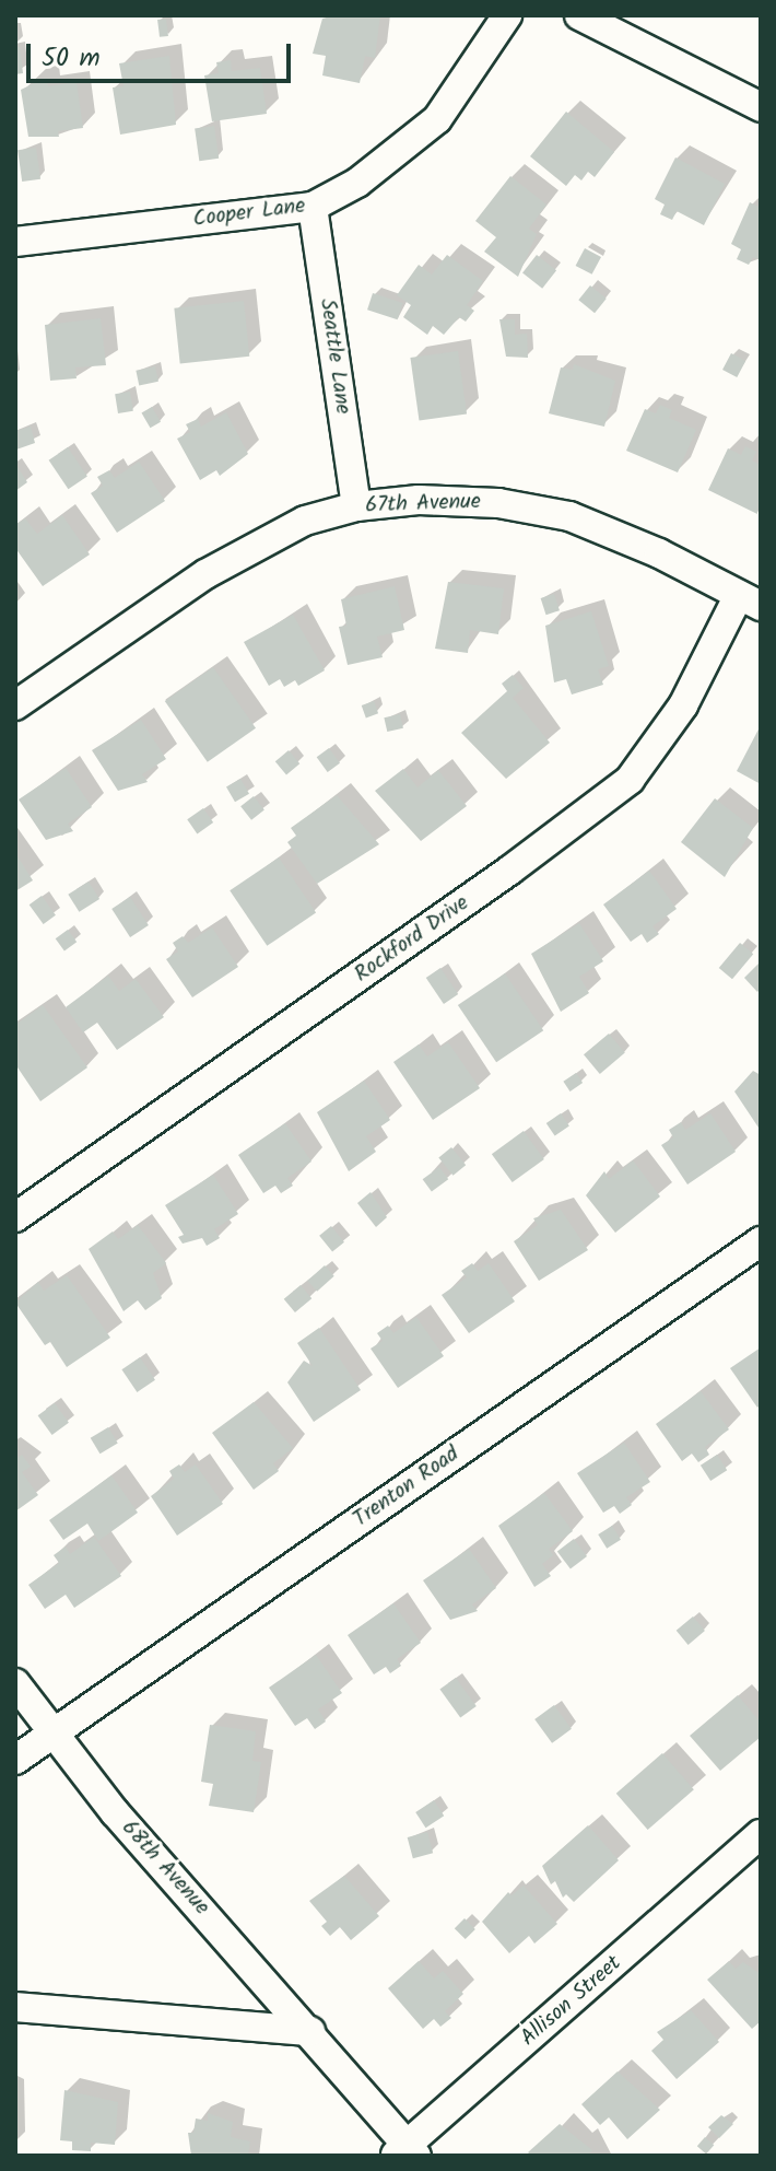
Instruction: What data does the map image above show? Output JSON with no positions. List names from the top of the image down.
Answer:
{
  "streets": {
    "street": [
      "Cooper Lane",
      "Seattle Lane",
      "67th Avenue",
      "Rockford Drive",
      "Trenton Road",
      "68th Avenue",
      "Allison Street"
    ]
  },
  "crossings": [
    ["Cooper Lane", "Seattle Lane"],
    ["Seattle Lane", "67th Avenue"],
    ["67th Avenue", "Rockford Drive"],
    ["Trenton Road", "68th Avenue"],
    ["68th Avenue", "Allison Street"]
  ],
  "scale_bar": "50 m"
}
